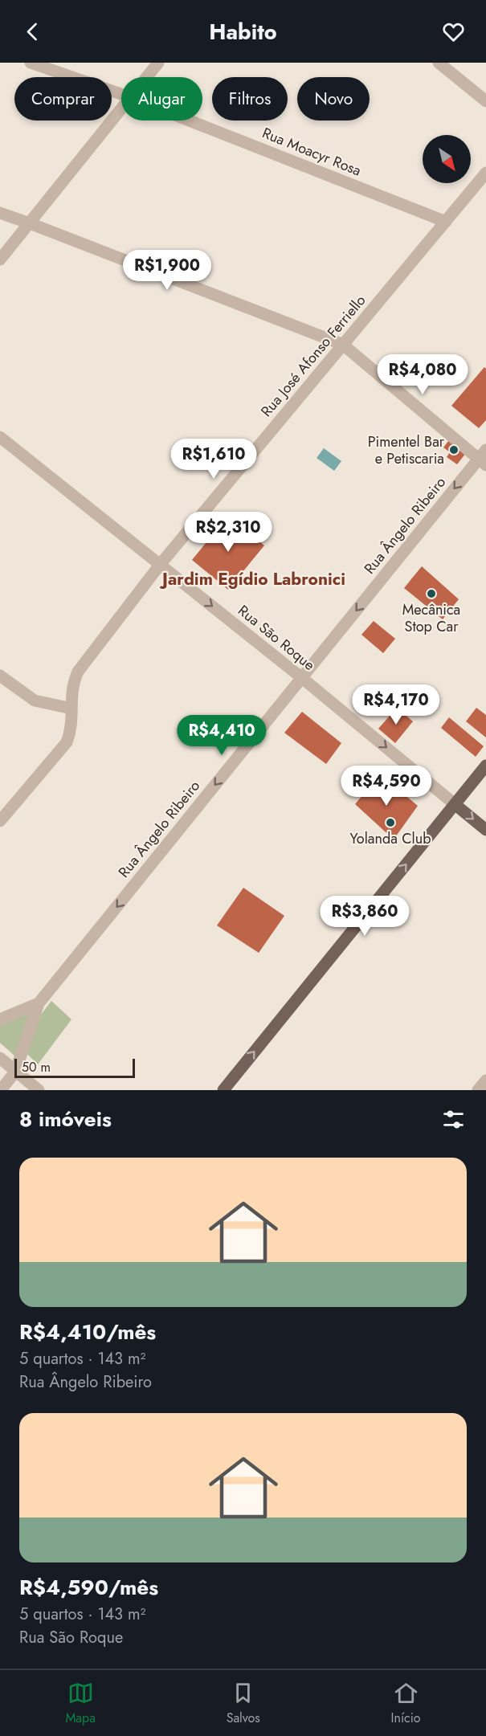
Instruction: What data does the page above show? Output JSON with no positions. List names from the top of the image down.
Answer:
{
  "streets": {
    "main road": ["Rua São Roque"],
    "street": ["Rua Moacyr Rosa", "Rua José Afonso Ferriello", "Rua Ângelo Ribeiro"]
  },
  "crossings": [
    ["Rua Moacyr Rosa", "Rua José Afonso Ferriello"],
    ["Rua José Afonso Ferriello", "Rua São Roque"],
    ["Rua Ângelo Ribeiro", "Rua São Roque"]
  ],
  "one_way": ["Rua Ângelo Ribeiro", "Rua São Roque"],
  "districts": ["Jardim Egídio Labronici"],
  "places": ["Pimentel Bar e Petiscaria", "Mecânica Stop Car", "Yolanda Club"],
  "scale_bar": "50 m",
  "north": "bottom right",
  "page": {
    "header": "Habito",
    "chip": [
      "Comprar",
      "Alugar",
      "Filtros",
      "Novo"
    ],
    "price": [
      "R$1,900",
      "R$4,080",
      "R$1,610",
      "R$2,310",
      "R$4,170",
      "R$4,410",
      "R$4,590",
      "R$3,860"
    ],
    "scale": "50 m",
    "heading": "8 imóveis",
    "list": [
      {
        "name": "R$4,410/mês",
        "note": "5 quartos · 143 m² · Rua Ângelo Ribeiro"
      },
      {
        "name": "R$4,590/mês",
        "note": "5 quartos · 143 m² · Rua São Roque"
      }
    ],
    "tabs": ["Mapa", "Salvos", "Início"]
  }
}
